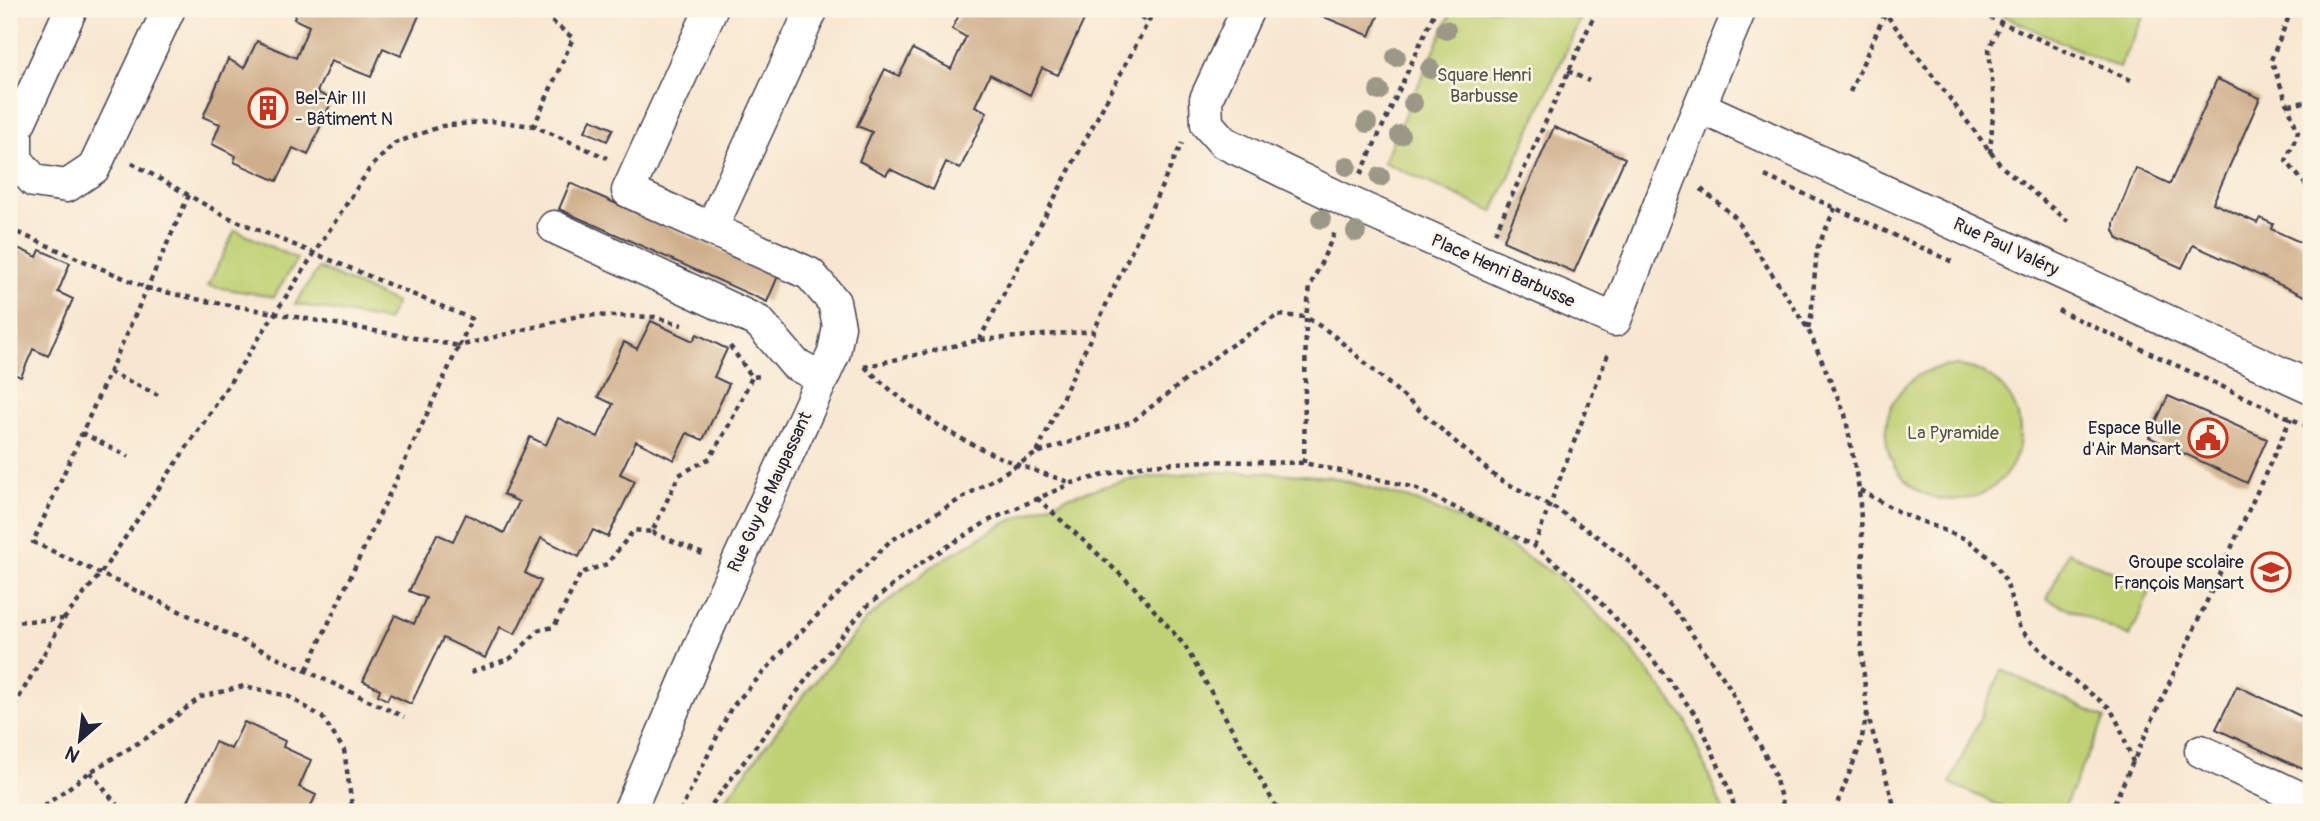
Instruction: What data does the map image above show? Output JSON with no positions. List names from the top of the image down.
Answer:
{
  "streets": {
    "street": ["Rue Paul Valéry", "Place Henri Barbusse", "Rue Guy de Maupassant"]
  },
  "parks": ["Square Henri Barbusse", "La Pyramide"],
  "places": {
    "building": ["Bel-Air III - Bâtiment N"],
    "public building": ["Espace Bulle d'Air Mansart"],
    "school or university": ["Groupe scolaire François Mansart"]
  },
  "north": "bottom left"
}
